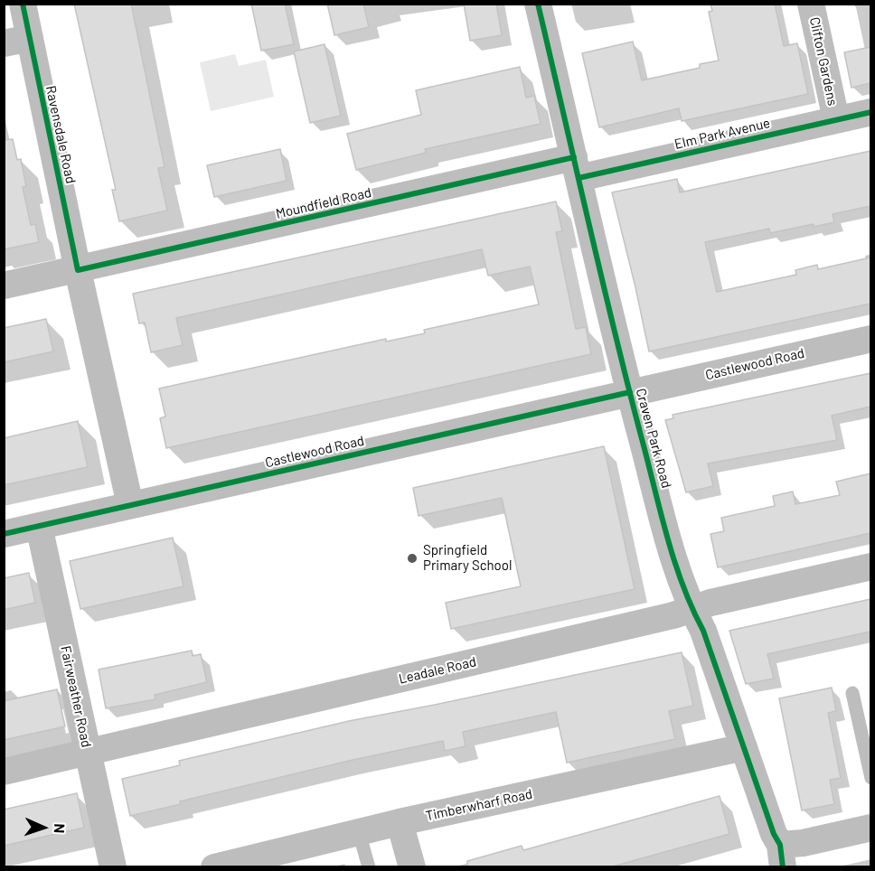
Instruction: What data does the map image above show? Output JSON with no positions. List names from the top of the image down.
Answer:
{
  "streets": {
    "street": [
      "Clifton Gardens",
      "Elm Park Avenue",
      "Ravensdale Road",
      "Moundfield Road",
      "Castlewood Road",
      "Craven Park Road",
      "Leadale Road",
      "Fairweather Road",
      "Timberwharf Road"
    ]
  },
  "crossings": [
    ["Clifton Gardens", "Elm Park Avenue"],
    ["Elm Park Avenue", "Moundfield Road"],
    ["Elm Park Avenue", "Craven Park Road"],
    ["Ravensdale Road", "Moundfield Road"],
    ["Ravensdale Road", "Castlewood Road"],
    ["Moundfield Road", "Craven Park Road"],
    ["Castlewood Road", "Craven Park Road"],
    ["Castlewood Road", "Fairweather Road"],
    ["Craven Park Road", "Leadale Road"],
    ["Craven Park Road", "Timberwharf Road"],
    ["Leadale Road", "Fairweather Road"]
  ],
  "places": ["Springfield Primary School"],
  "north": "right"
}
